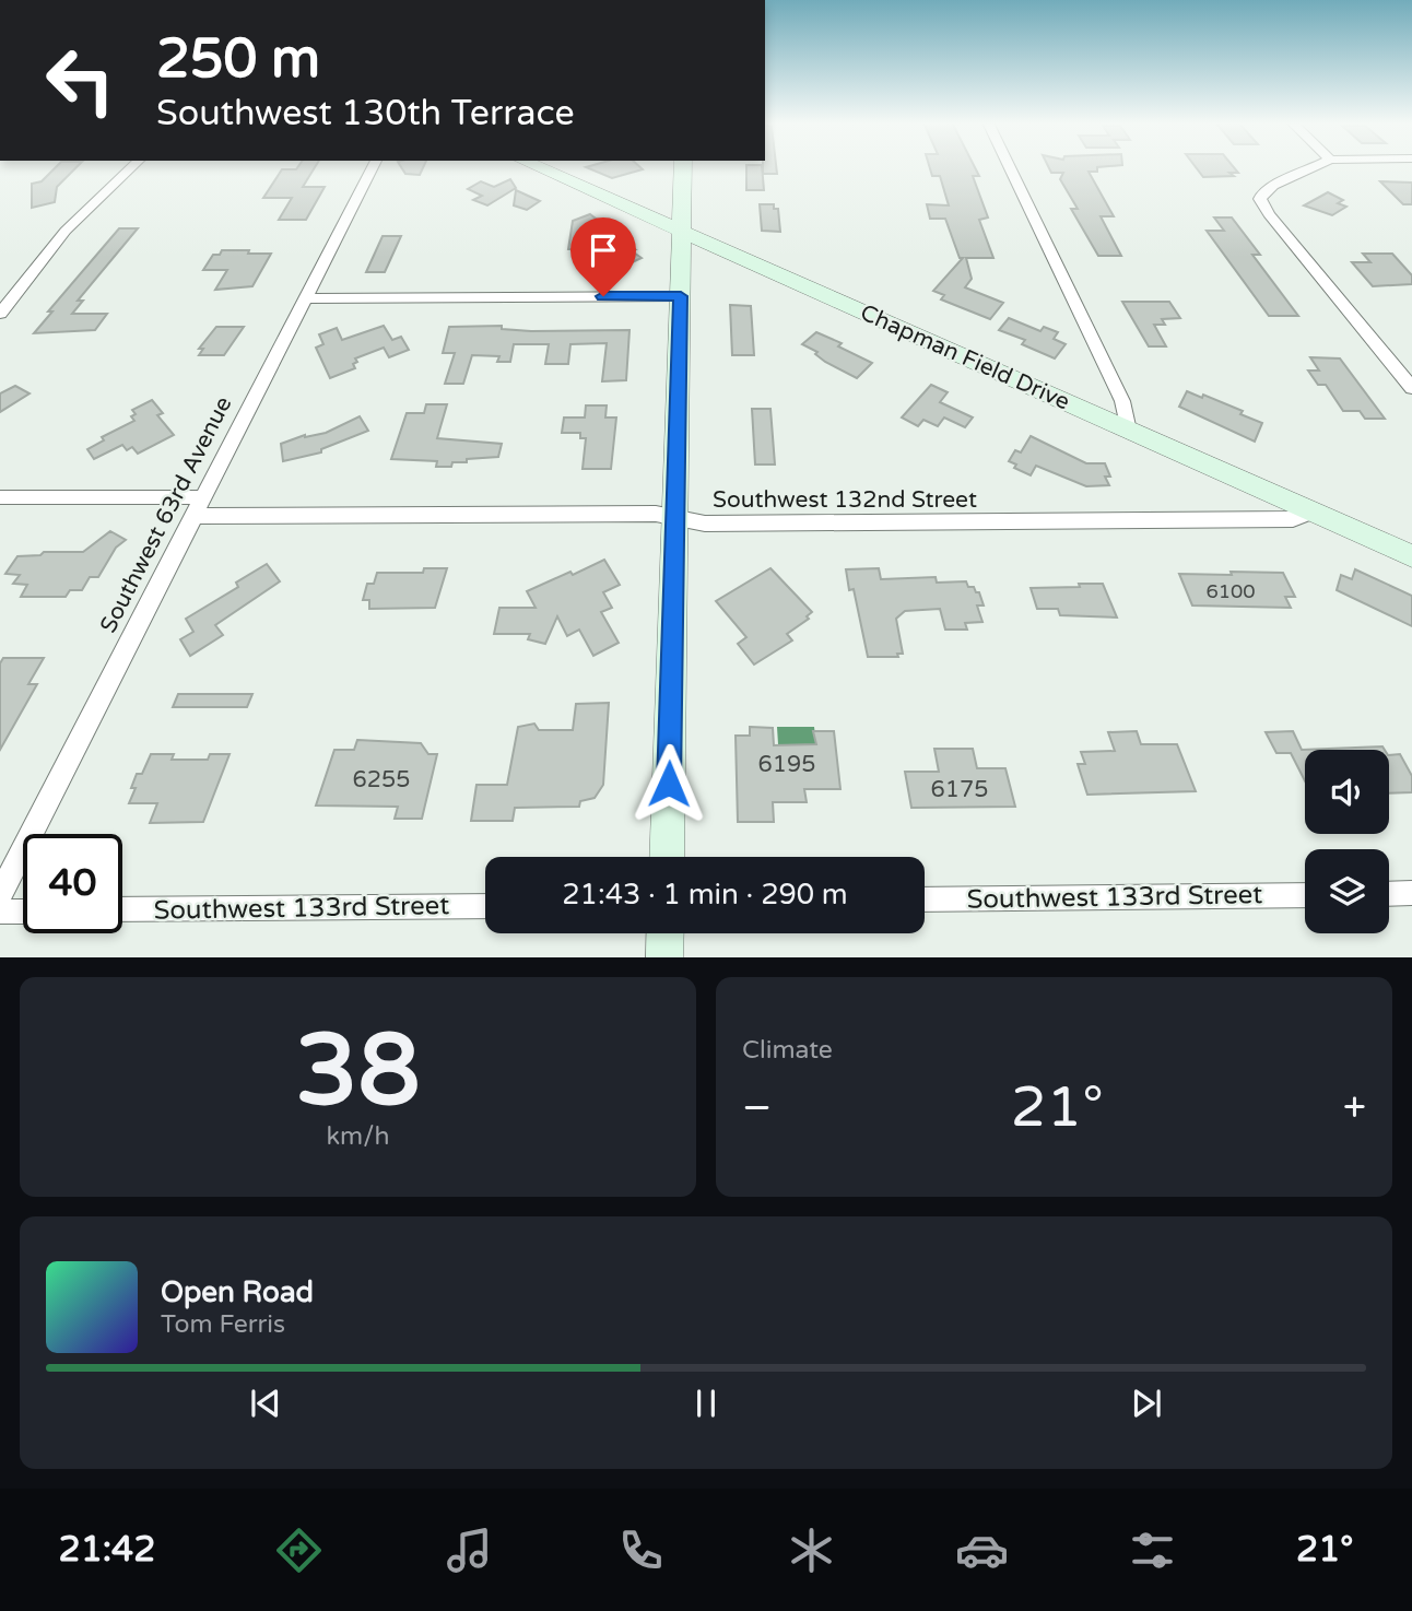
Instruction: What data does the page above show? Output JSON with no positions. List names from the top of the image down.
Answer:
{
  "streets": {
    "street": [
      "Chapman Field Drive",
      "Southwest 132nd Street",
      "Southwest 63rd Avenue",
      "Southwest 133rd Street"
    ]
  },
  "crossings": [
    ["Chapman Field Drive", "Southwest 132nd Street"],
    ["Southwest 132nd Street", "Southwest 63rd Avenue"]
  ],
  "house_numbers": [
    "6100",
    "6195",
    "6255",
    "6175"
  ],
  "page": {
    "turn": ["250 m", "Southwest 130th Terrace"],
    "limit": "40",
    "trip": "21:43 · 1 min · 290 m",
    "tile": [
      ["38", "km/h"],
      "Climate"
    ],
    "heat": ["−", "21°", "+"],
    "song": ["Open Road", "Tom Ferris"],
    "tabs": ["21:42", "21°"]
  }
}
